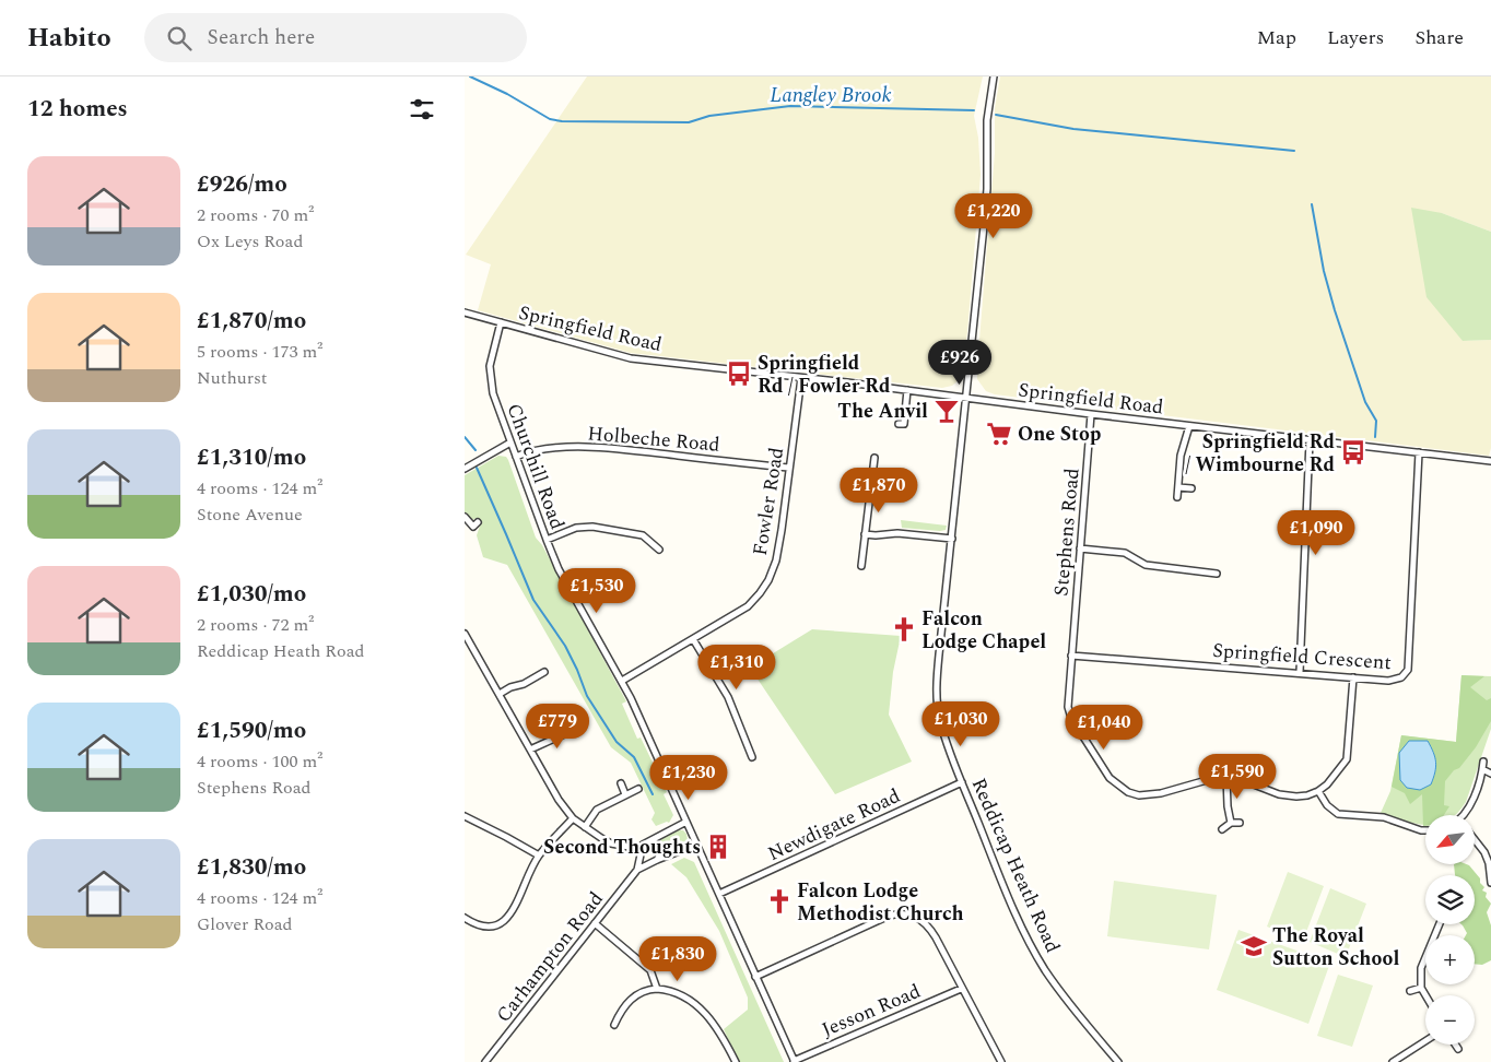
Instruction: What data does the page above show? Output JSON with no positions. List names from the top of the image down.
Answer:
{
  "streets": {
    "street": [
      "Springfield Road",
      "Holbeche Road",
      "Churchill Road",
      "Fowler Road",
      "Stephens Road",
      "Springfield Crescent",
      "Newdigate Road",
      "Reddicap Heath Road",
      "Carhampton Road",
      "Jesson Road"
    ]
  },
  "crossings": [
    ["Springfield Road", "Churchill Road"],
    ["Springfield Road", "Fowler Road"],
    ["Springfield Road", "Stephens Road"],
    ["Springfield Road", "Springfield Crescent"],
    ["Springfield Road", "Reddicap Heath Road"],
    ["Holbeche Road", "Churchill Road"],
    ["Holbeche Road", "Fowler Road"],
    ["Churchill Road", "Fowler Road"],
    ["Churchill Road", "Newdigate Road"],
    ["Churchill Road", "Carhampton Road"],
    ["Stephens Road", "Springfield Crescent"],
    ["Newdigate Road", "Reddicap Heath Road"]
  ],
  "water": ["Langley Brook"],
  "places": {
    "bus stop": ["Springfield Rd / Fowler Rd", "Springfield Rd / Wimbourne Rd"],
    "bar": ["The Anvil"],
    "supermarket": ["One Stop"],
    "church": ["Falcon Lodge Chapel", "Falcon Lodge Methodist Church"],
    "building": ["Second Thoughts"],
    "school or university": ["The Royal Sutton School"]
  },
  "north": "bottom left",
  "page": {
    "header": "Habito",
    "search": "Search here",
    "nav": ["Map", "Layers", "Share"],
    "heading": "12 homes",
    "list": [
      {
        "name": "£926/mo",
        "note": "2 rooms · 70 m² · Ox Leys Road"
      },
      {
        "name": "£1,870/mo",
        "note": "5 rooms · 173 m² · Nuthurst"
      },
      {
        "name": "£1,310/mo",
        "note": "4 rooms · 124 m² · Stone Avenue"
      },
      {
        "name": "£1,030/mo",
        "note": "2 rooms · 72 m² · Reddicap Heath Road"
      },
      {
        "name": "£1,590/mo",
        "note": "4 rooms · 100 m² · Stephens Road"
      },
      {
        "name": "£1,830/mo",
        "note": "4 rooms · 124 m² · Glover Road"
      }
    ],
    "price": [
      "£1,220",
      "£926",
      "£1,870",
      "£1,090",
      "£1,530",
      "£1,310",
      "£1,030",
      "£779",
      "£1,040",
      "£1,590",
      "£1,230",
      "£1,830"
    ],
    "map_buttons": ["+", "−"]
  }
}
